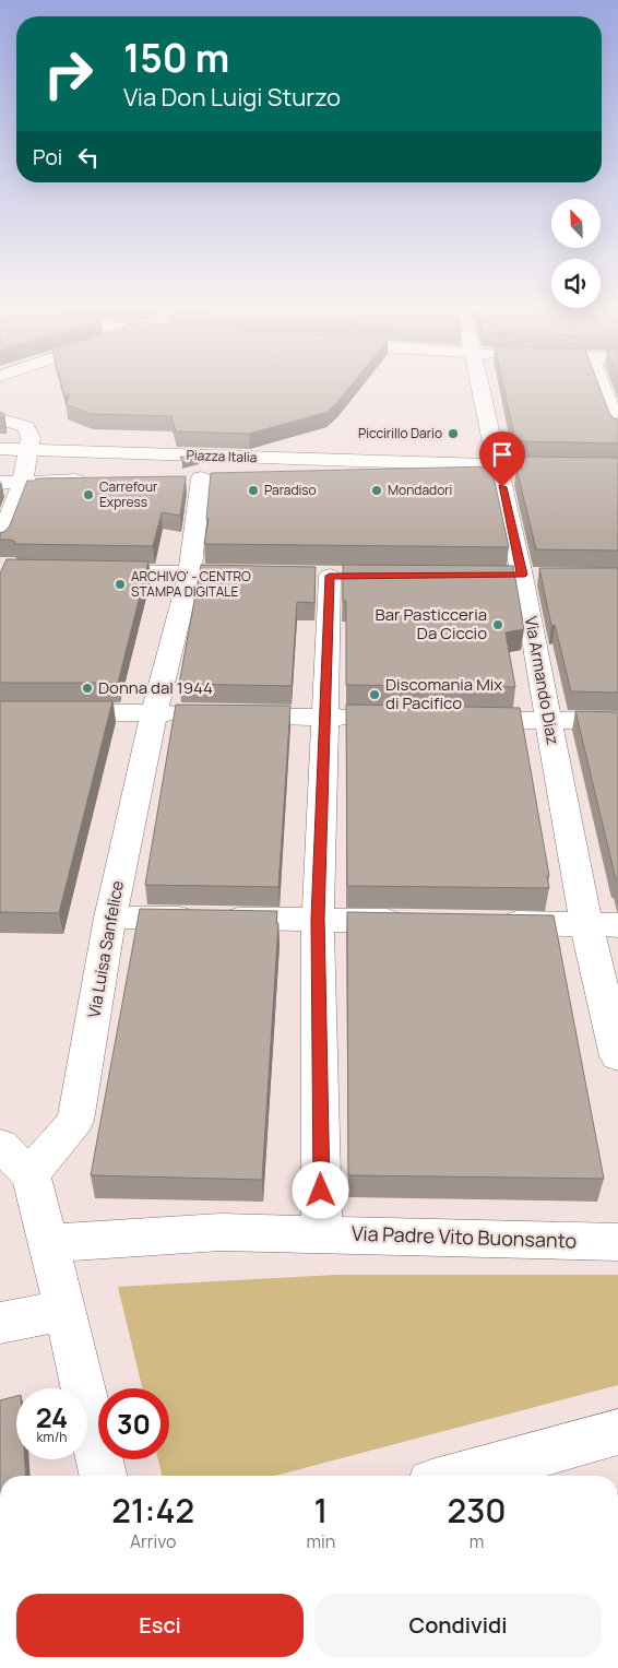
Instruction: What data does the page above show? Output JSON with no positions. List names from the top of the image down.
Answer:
{
  "streets": {
    "street": [
      "Piazza Italia",
      "Via Armando Diaz",
      "Via Luisa Sanfelice",
      "Via Padre Vito Buonsanto"
    ]
  },
  "crossings": [
    ["Piazza Italia", "Via Armando Diaz"]
  ],
  "places": [
    "Piccirillo Dario",
    "Paradiso",
    "Mondadori",
    "Carrefour Express",
    "ARCHIVO' - CENTRO STAMPA DIGITALE",
    "Bar Pasticceria Da Ciccio",
    "Donna dal 1944",
    "Discomania Mix di Pacifico"
  ],
  "north": "top left",
  "page": {
    "turn": ["150 m", "Via Don Luigi Sturzo"],
    "then": "Poi",
    "speed": "24 km/h",
    "limit": "30",
    "eta": [
      "21:42",
      "Arrivo",
      "1",
      "min",
      "230",
      "m"
    ],
    "buttons": ["Esci", "Condividi"]
  }
}
